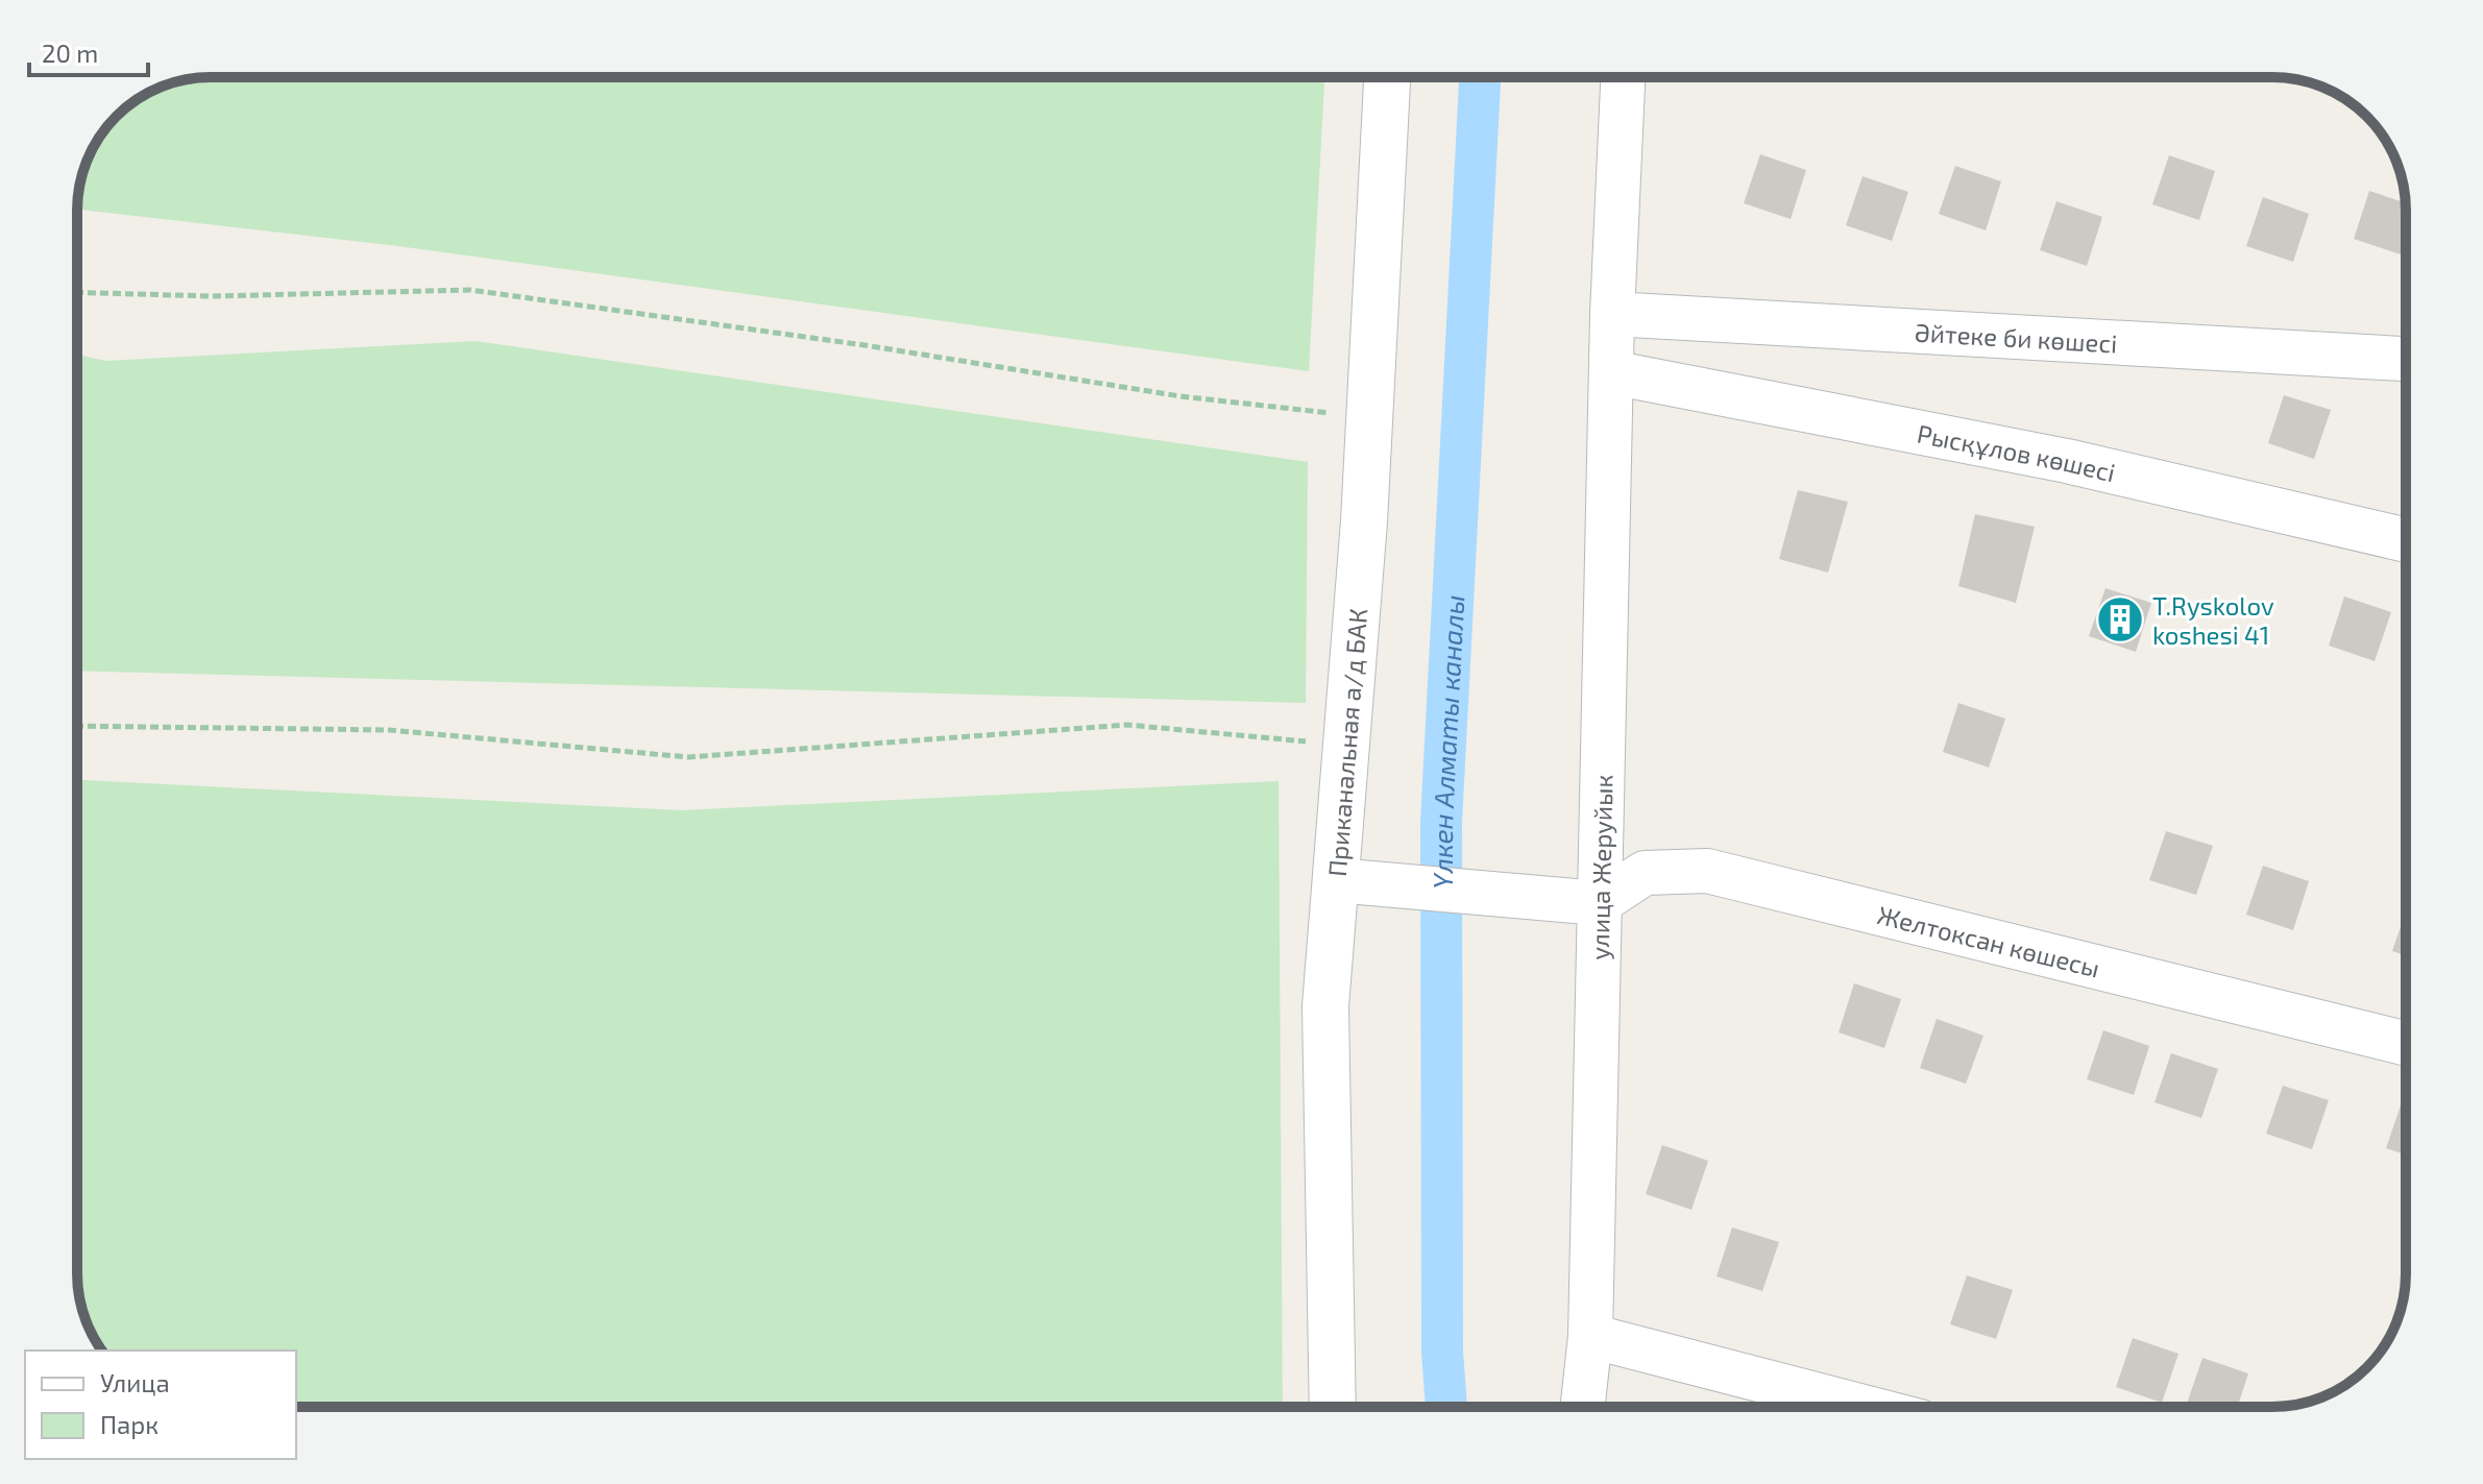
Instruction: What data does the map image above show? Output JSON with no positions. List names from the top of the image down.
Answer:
{
  "streets": {
    "street": [
      "Әйтеке би көшесі",
      "Рысқұлов көшесі",
      "Приканальная а/д БАК",
      "улица Жеруйык",
      "Желтоксан көшесы"
    ]
  },
  "crossings": [
    ["Әйтеке би көшесі", "улица Жеруйык"],
    ["Рысқұлов көшесі", "улица Жеруйык"],
    ["улица Жеруйык", "Желтоксан көшесы"]
  ],
  "water": ["Үлкен Алматы каналы"],
  "places": {
    "building": ["T.Ryskolov koshesi 41"]
  },
  "legend": ["Улица", "Парк"],
  "scale_bar": "20 m"
}
